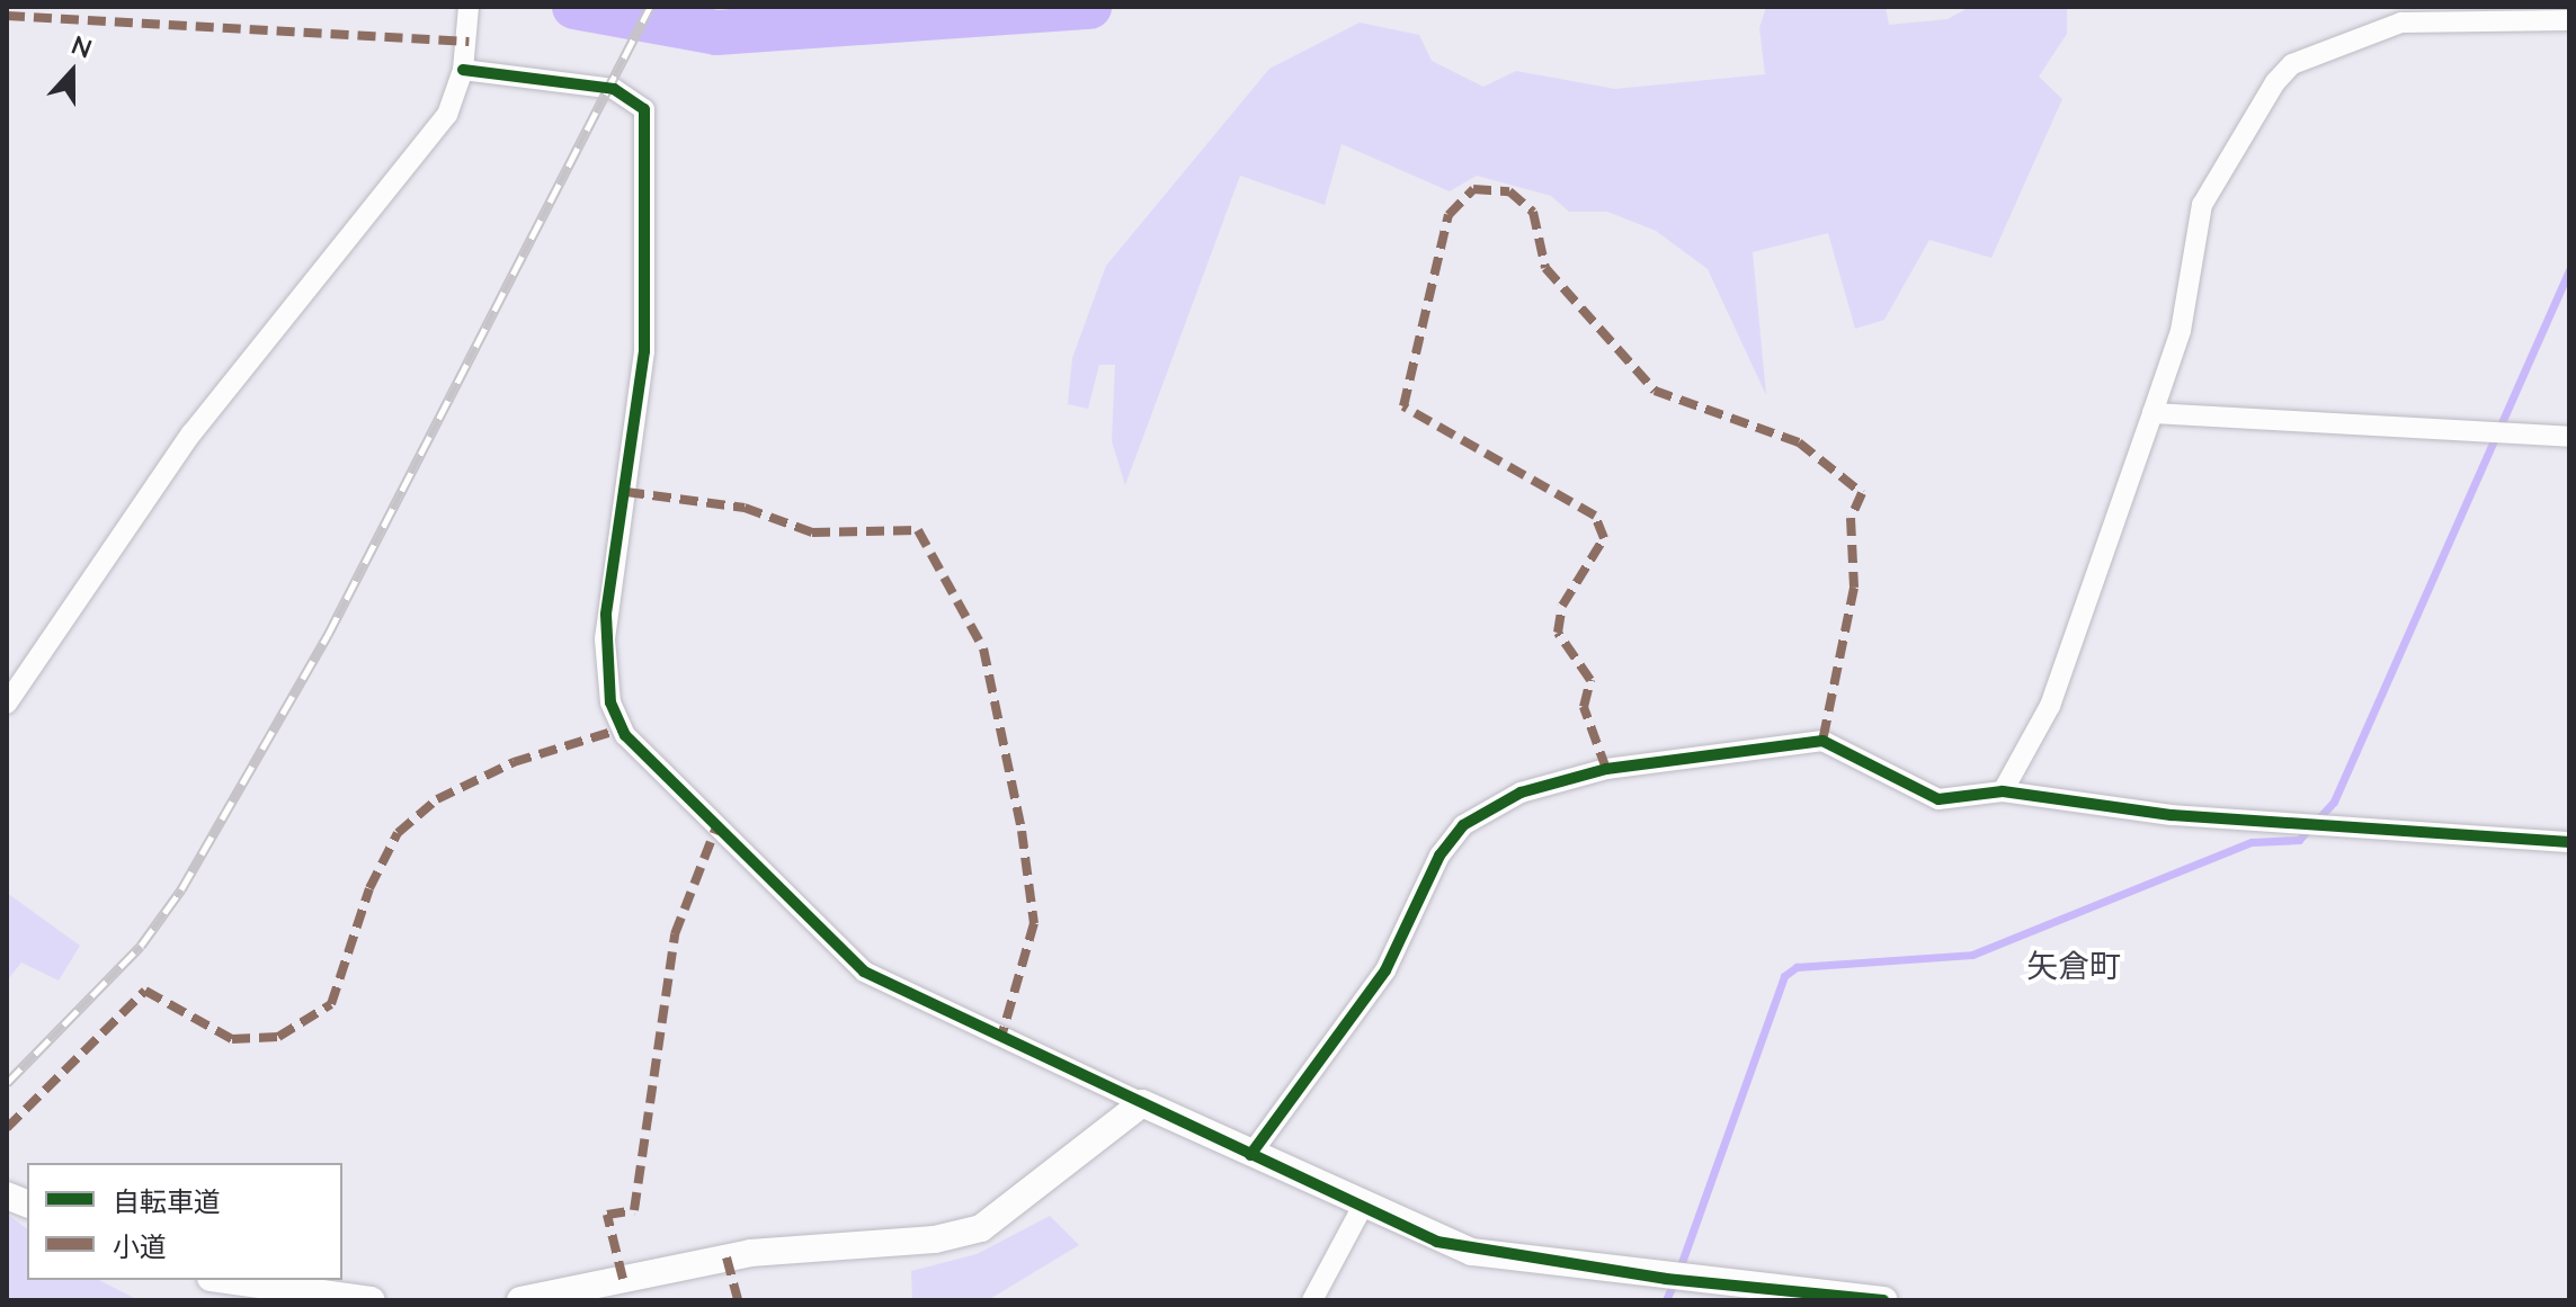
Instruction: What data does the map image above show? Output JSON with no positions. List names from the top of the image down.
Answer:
{
  "districts": ["矢倉町"],
  "legend": ["自転車道", "小道"],
  "north": "top"
}
